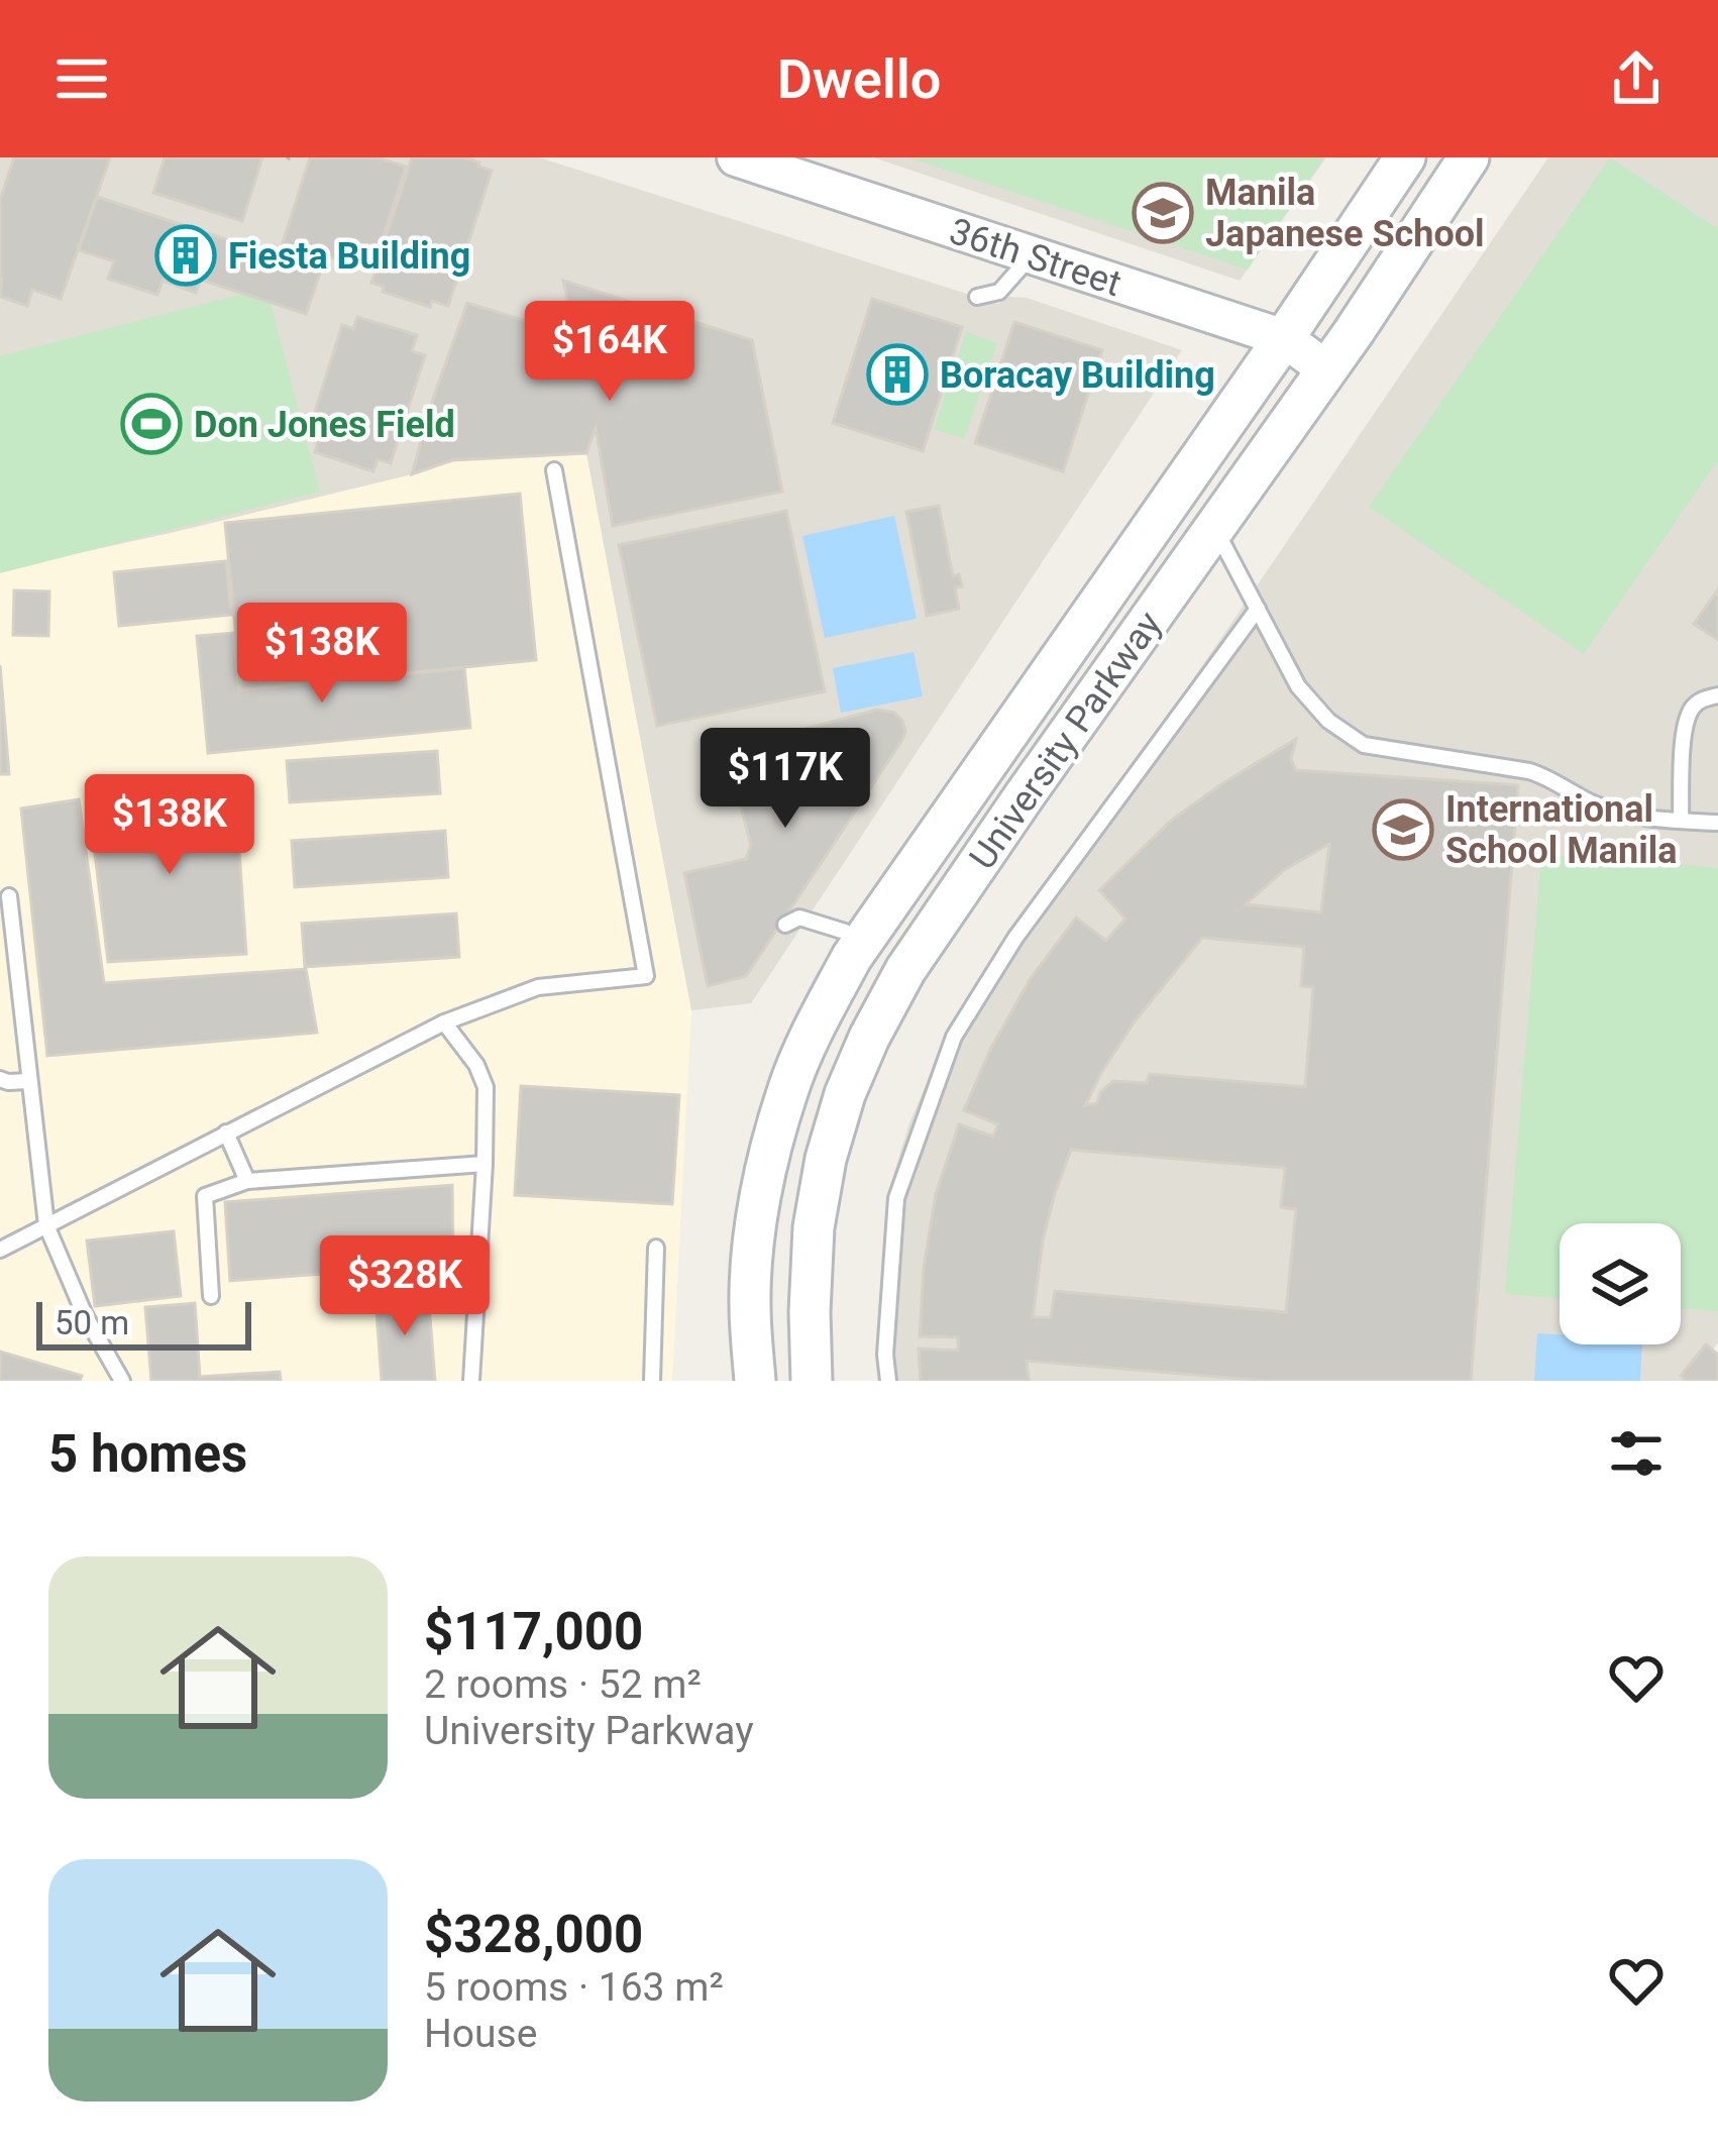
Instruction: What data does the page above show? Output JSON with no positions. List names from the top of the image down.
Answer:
{
  "streets": {
    "main road": ["University Parkway"],
    "street": ["36th Street"]
  },
  "crossings": [
    ["36th Street", "University Parkway"]
  ],
  "places": {
    "school or university": ["Manila Japanese School", "International School Manila"],
    "building": ["Fiesta Building", "Boracay Building"],
    "sports": ["Don Jones Field"]
  },
  "scale_bar": "50 m",
  "page": {
    "header": "Dwello",
    "price": [
      "$164K",
      "$138K",
      "$117K",
      "$138K",
      "$328K"
    ],
    "scale": "50 m",
    "heading": "5 homes",
    "list": [
      {
        "name": "$117,000",
        "note": "2 rooms · 52 m² · University Parkway"
      },
      {
        "name": "$328,000",
        "note": "5 rooms · 163 m² · House"
      }
    ]
  }
}
